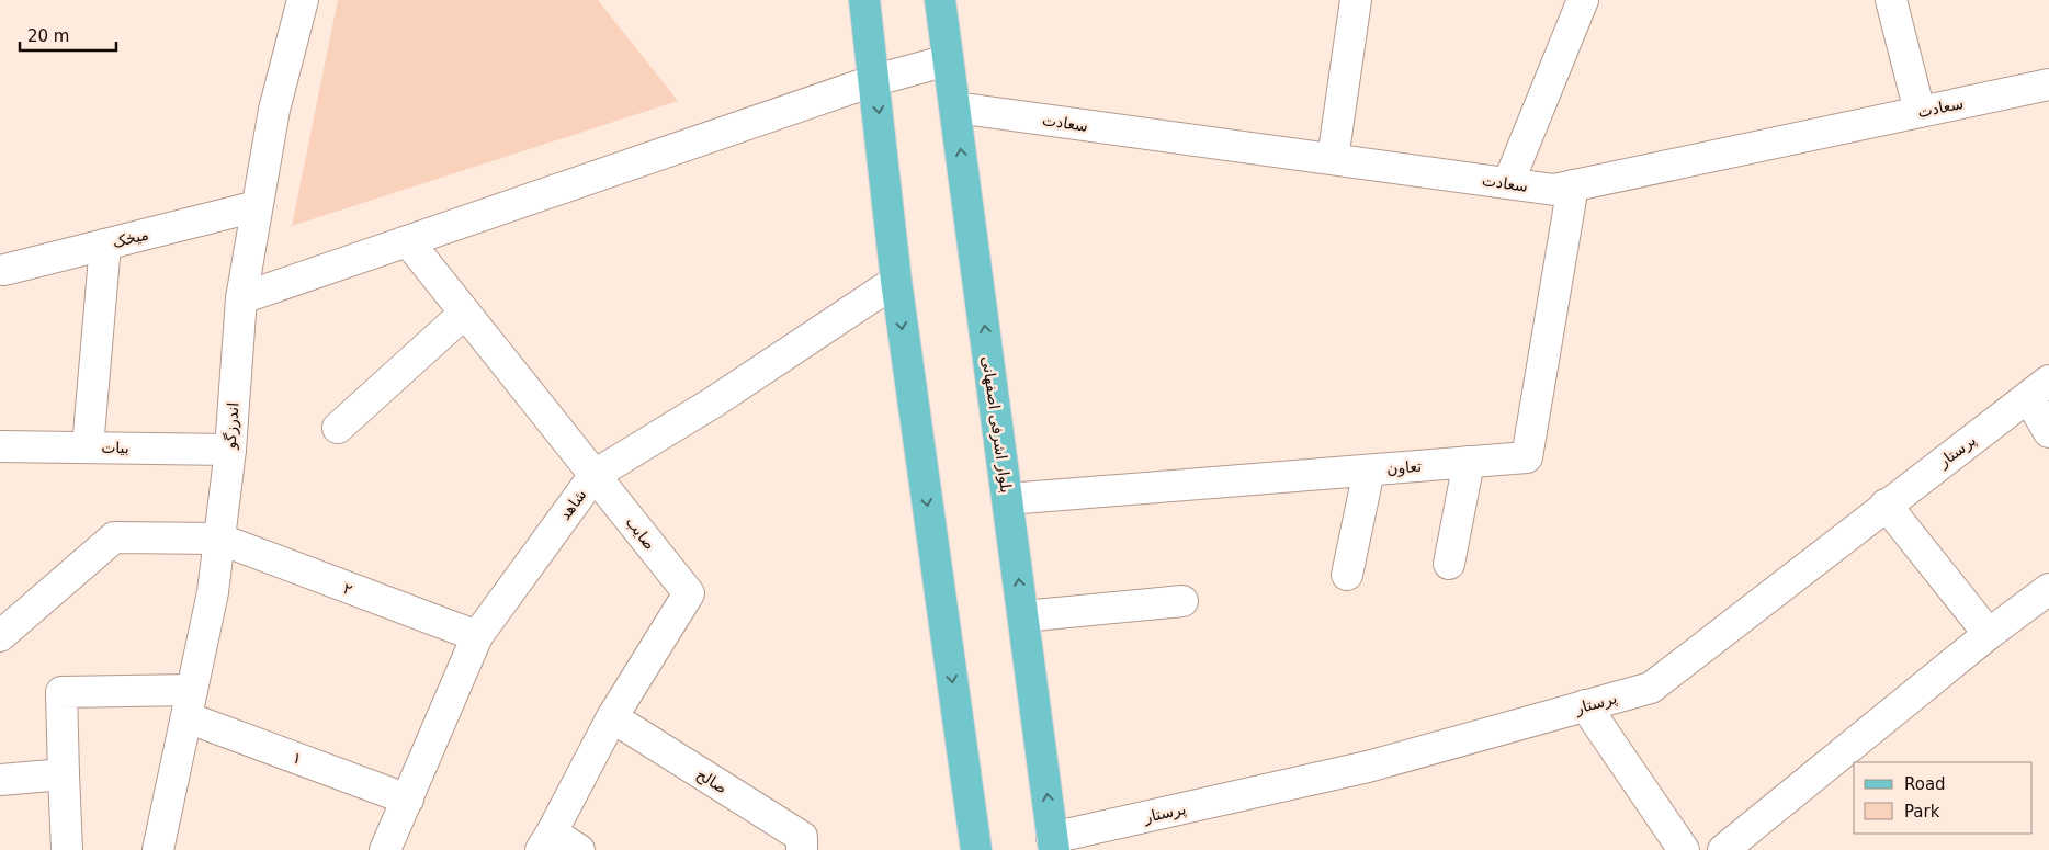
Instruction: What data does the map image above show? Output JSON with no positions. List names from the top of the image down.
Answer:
{
  "streets": {
    "main road": ["بلوار اشرفی اصفهانی"],
    "street": [
      "سعادت",
      "میخک",
      "اندرزگو",
      "بیات",
      "پرستار",
      "تعاون",
      "شاهد",
      "صایب",
      "۲",
      "۱",
      "صالح"
    ]
  },
  "crossings": [
    ["سعادت", "بلوار اشرفی اصفهانی"],
    ["سعادت", "تعاون"],
    ["میخک", "اندرزگو"],
    ["بلوار اشرفی اصفهانی", "پرستار"],
    ["بلوار اشرفی اصفهانی", "تعاون"],
    ["اندرزگو", "بیات"],
    ["اندرزگو", "۲"],
    ["اندرزگو", "۱"],
    ["شاهد", "صایب"],
    ["شاهد", "۲"],
    ["شاهد", "۱"],
    ["صایب", "صالح"]
  ],
  "legend": ["Road", "Park"],
  "scale_bar": "20 m"
}
